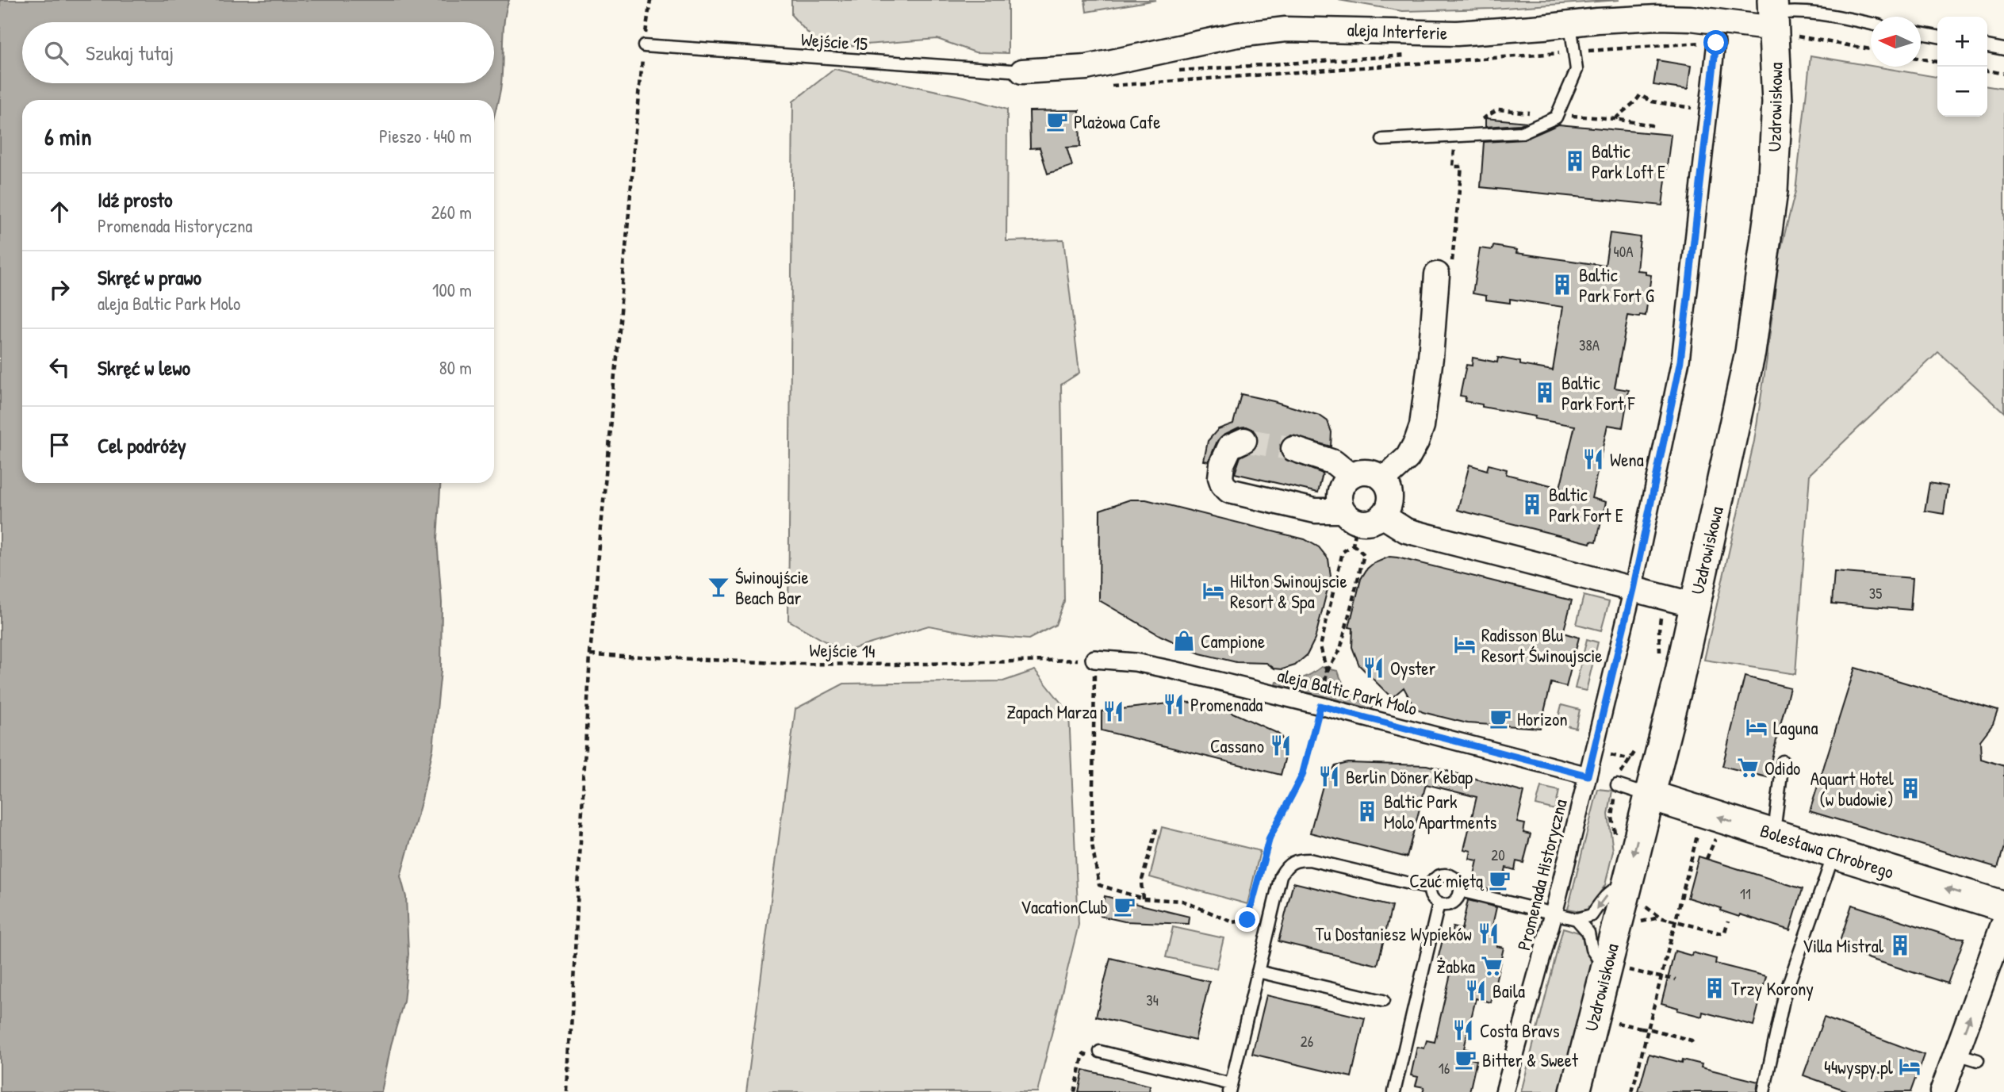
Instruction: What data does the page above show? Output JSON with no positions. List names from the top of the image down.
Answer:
{
  "streets": {
    "street": [
      "aleja Interferie",
      "Uzdrowiskowa",
      "aleja Baltic Park Molo",
      "Bolesława Chrobrego",
      "Promenada Historyczna"
    ],
    "lane": ["Wejście 15"],
    "path": ["Wejście 14"]
  },
  "crossings": [
    ["aleja Interferie", "Wejście 15"],
    ["aleja Interferie", "Uzdrowiskowa"],
    ["Uzdrowiskowa", "Bolesława Chrobrego"],
    ["Wejście 14", "aleja Baltic Park Molo"],
    ["aleja Baltic Park Molo", "Promenada Historyczna"]
  ],
  "one_way": ["Bolesława Chrobrego"],
  "places": {
    "cafe": [
      "Plażowa Cafe",
      "Horizon",
      "Czuć miętą",
      "VacationClub",
      "Bitter & Sweet"
    ],
    "building": [
      "Baltic Park Loft E",
      "Baltic Park Fort G",
      "Baltic Park Fort F",
      "Baltic Park Fort E",
      "Aquart Hotel (w budowie)",
      "Baltic Park Molo Apartments",
      "Villa Mistral",
      "Trzy Korony"
    ],
    "restaurant": [
      "Wena",
      "Oyster",
      "Promenada",
      "Zapach Marza",
      "Cassano",
      "Berlin Döner Kebap",
      "Tu Dostaniesz Wypieków",
      "Baila",
      "Costa Bravs"
    ],
    "bar": ["Świnoujście Beach Bar"],
    "hotel": [
      "Hilton Swinoujscie Resort & Spa",
      "Radisson Blu Resort Świnoujscie",
      "Laguna",
      "44wyspy.pl"
    ],
    "shop": ["Campione"],
    "supermarket": ["Odido", "Żabka"]
  },
  "house_numbers": [
    "40A",
    "38A",
    "35",
    "20",
    "11",
    "34",
    "26",
    "16"
  ],
  "north": "left",
  "page": {
    "map_buttons": ["+", "−"],
    "search": "Szukaj tutaj",
    "heading": ["6 min", "Pieszo · 440 m"],
    "list": [
      ["Idź prosto", "Promenada Historyczna", "260 m"],
      ["Skręć w prawo", "aleja Baltic Park Molo", "100 m"],
      ["Skręć w lewo", "80 m"],
      "Cel podróży"
    ]
  }
}
